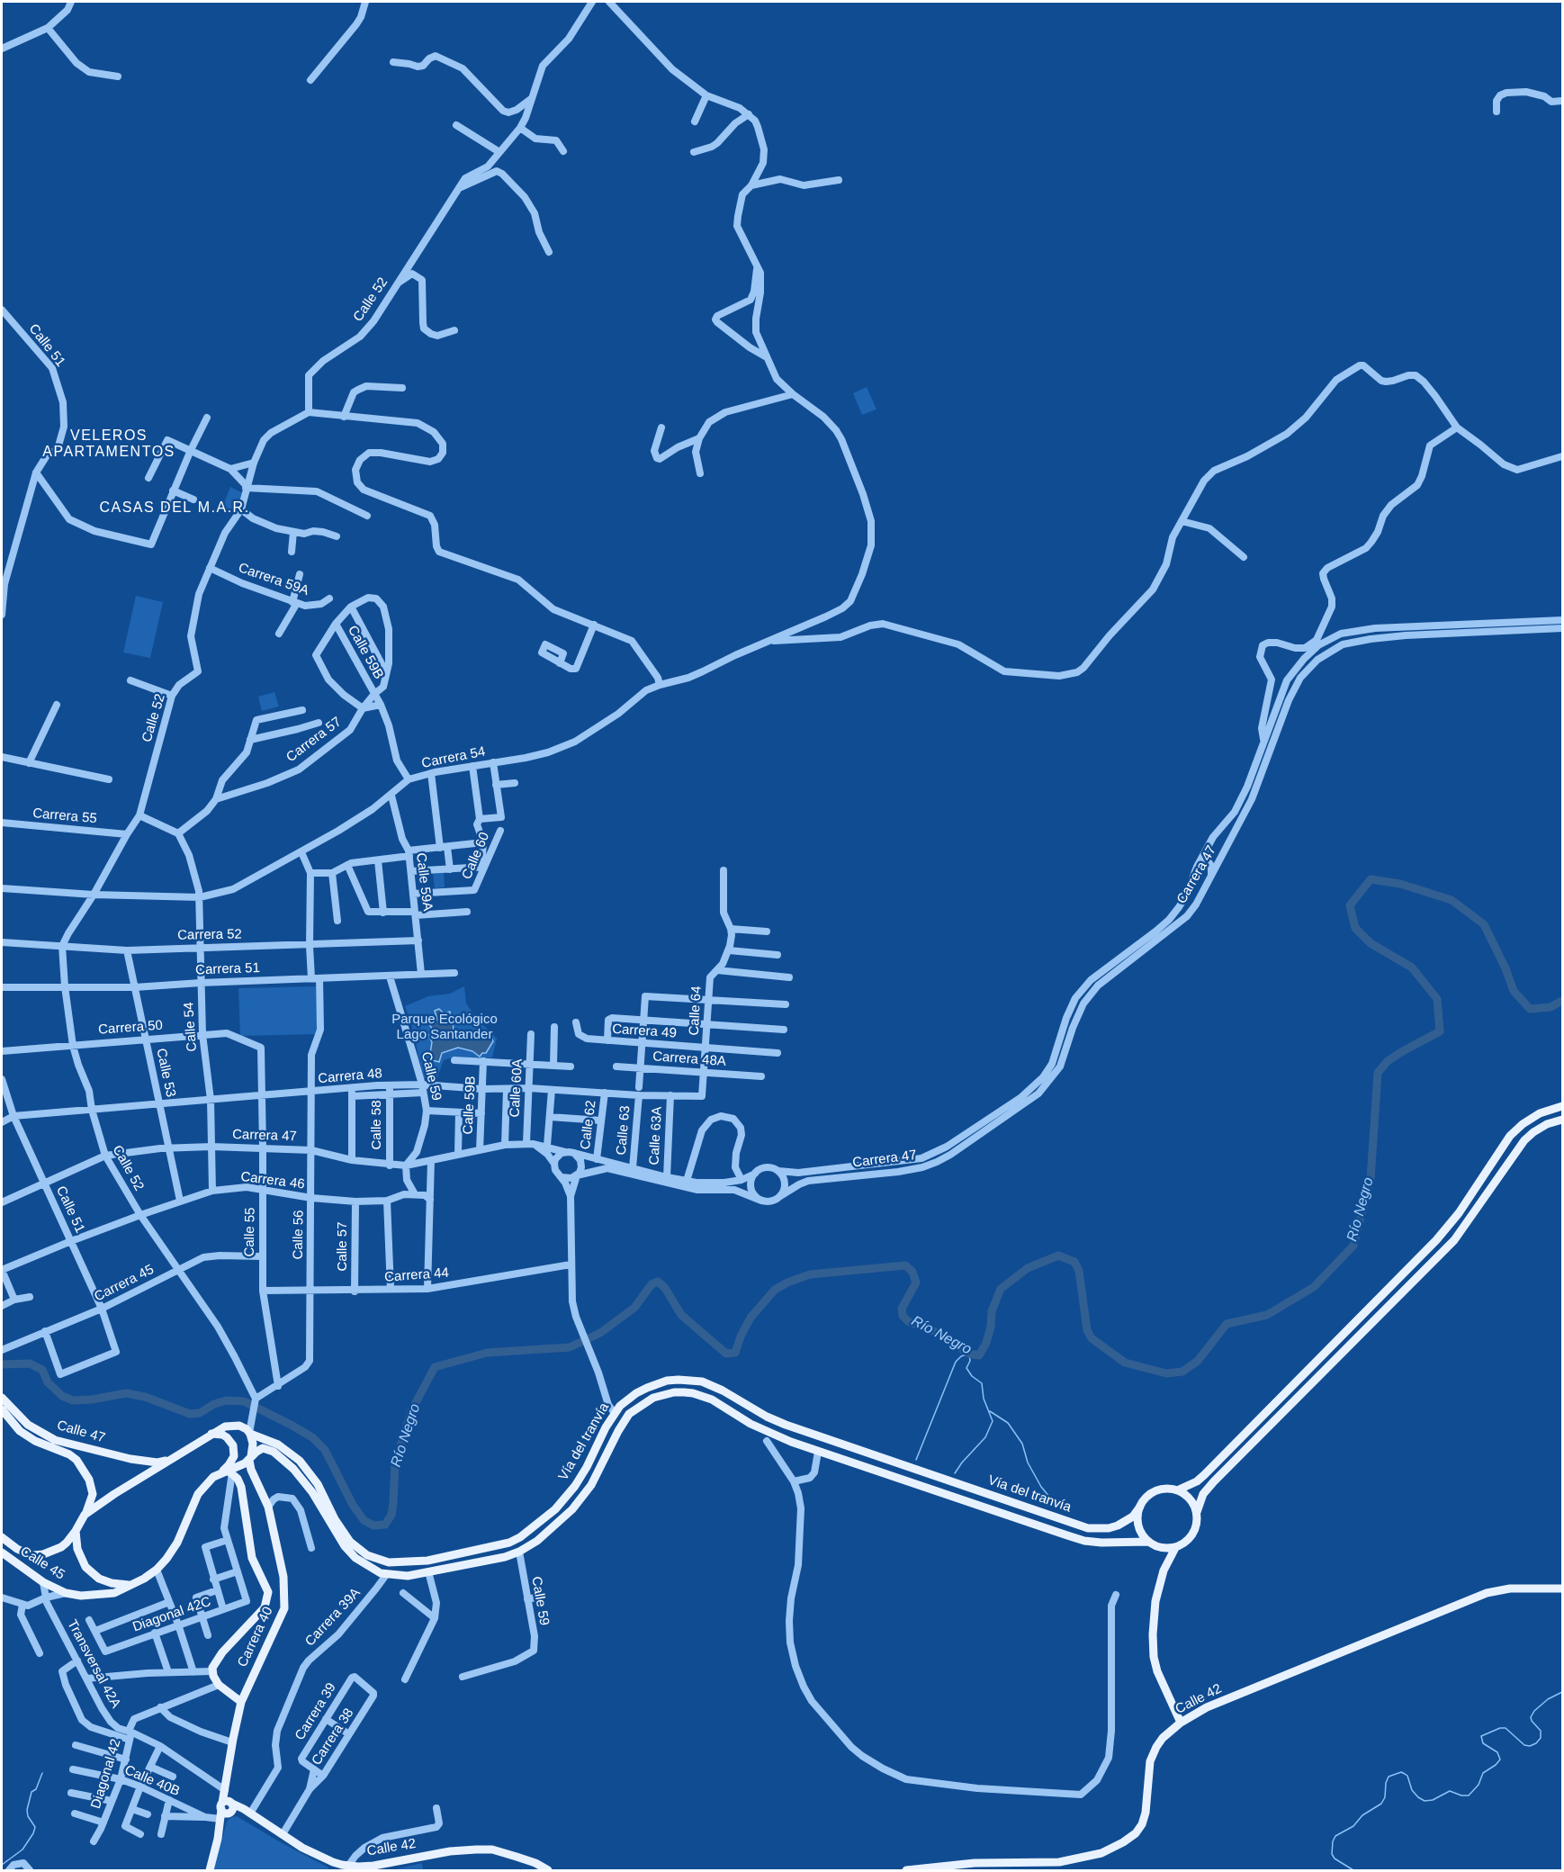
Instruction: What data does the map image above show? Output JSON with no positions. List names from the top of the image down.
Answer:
{
  "streets": {
    "main road": [
      "Calle 47",
      "Vía del tranvía",
      "Calle 45",
      "Carrera 40",
      "Calle 42"
    ],
    "street": [
      "Calle 52",
      "Calle 51",
      "Carrera 59A",
      "Calle 59B",
      "Carrera 57",
      "Carrera 54",
      "Carrera 55",
      "Calle 60",
      "Carrera 47",
      "Calle 59A",
      "Carrera 52",
      "Carrera 51",
      "Calle 64",
      "Calle 54",
      "Carrera 50",
      "Carrera 49",
      "Carrera 48A",
      "Calle 53",
      "Carrera 48",
      "Calle 59",
      "Calle 60A",
      "Calle 58",
      "Calle 62",
      "Calle 63",
      "Calle 63A",
      "Carrera 46",
      "Calle 55",
      "Calle 56",
      "Calle 57",
      "Carrera 44",
      "Carrera 45",
      "Diagonal 42C",
      "Carrera 39A",
      "Transversal 42A",
      "Carrera 39",
      "Carrera 38",
      "Diagonal 42",
      "Calle 40B"
    ]
  },
  "crossings": [
    ["Calle 52", "Carrera 59A"],
    ["Calle 52", "Carrera 54"],
    ["Calle 52", "Carrera 55"],
    ["Calle 52", "Carrera 47"],
    ["Calle 52", "Carrera 52"],
    ["Calle 52", "Carrera 51"],
    ["Calle 52", "Carrera 50"],
    ["Calle 52", "Carrera 48"],
    ["Calle 52", "Carrera 46"],
    ["Calle 52", "Carrera 45"],
    ["Calle 51", "Carrera 47"],
    ["Calle 51", "Carrera 48"],
    ["Calle 51", "Carrera 46"],
    ["Calle 51", "Carrera 45"],
    ["Calle 59B", "Carrera 57"],
    ["Calle 59B", "Carrera 54"],
    ["Calle 59B", "Carrera 47"],
    ["Calle 59B", "Carrera 48"],
    ["Carrera 57", "Calle 54"],
    ["Carrera 54", "Calle 60"],
    ["Carrera 54", "Calle 59A"],
    ["Carrera 54", "Calle 54"],
    ["Carrera 54", "Calle 56"],
    ["Calle 60", "Calle 59A"],
    ["Carrera 47", "Calle 54"],
    ["Carrera 47", "Calle 53"],
    ["Carrera 47", "Calle 59"],
    ["Carrera 47", "Calle 60A"],
    ["Carrera 47", "Calle 58"],
    ["Carrera 47", "Calle 55"],
    ["Carrera 47", "Calle 56"],
    ["Calle 59A", "Carrera 52"],
    ["Calle 59A", "Carrera 51"],
    ["Carrera 52", "Calle 54"],
    ["Carrera 52", "Calle 53"],
    ["Carrera 52", "Calle 56"],
    ["Carrera 51", "Calle 54"],
    ["Carrera 51", "Calle 53"],
    ["Carrera 51", "Calle 59"],
    ["Carrera 51", "Calle 56"],
    ["Calle 64", "Carrera 49"],
    ["Calle 64", "Carrera 48A"],
    ["Calle 64", "Carrera 48"],
    ["Calle 64", "Calle 63"],
    ["Calle 54", "Carrera 50"],
    ["Calle 54", "Carrera 48"],
    ["Calle 54", "Carrera 46"],
    ["Carrera 50", "Calle 53"],
    ["Carrera 50", "Calle 55"],
    ["Carrera 49", "Calle 63"],
    ["Carrera 48A", "Calle 63"],
    ["Calle 53", "Carrera 48"],
    ["Calle 53", "Carrera 46"],
    ["Carrera 48", "Calle 59"],
    ["Carrera 48", "Calle 60A"],
    ["Carrera 48", "Calle 58"],
    ["Carrera 48", "Calle 62"],
    ["Carrera 48", "Calle 63"],
    ["Carrera 48", "Calle 63A"],
    ["Carrera 48", "Calle 55"],
    ["Carrera 48", "Calle 56"],
    ["Calle 59", "Vía del tranvía"],
    ["Carrera 46", "Calle 55"],
    ["Carrera 46", "Calle 56"],
    ["Carrera 46", "Calle 57"],
    ["Calle 55", "Calle 56"],
    ["Calle 55", "Carrera 44"],
    ["Calle 55", "Carrera 45"],
    ["Calle 56", "Carrera 44"],
    ["Calle 57", "Carrera 44"],
    ["Calle 47", "Calle 45"],
    ["Vía del tranvía", "Carrera 39A"],
    ["Calle 45", "Transversal 42A"],
    ["Carrera 39A", "Carrera 39"],
    ["Carrera 40", "Transversal 42A"],
    ["Carrera 40", "Calle 42"],
    ["Carrera 40", "Calle 40B"],
    ["Transversal 42A", "Calle 42"],
    ["Transversal 42A", "Diagonal 42"],
    ["Transversal 42A", "Calle 40B"],
    ["Calle 42", "Carrera 39"],
    ["Calle 42", "Carrera 38"],
    ["Calle 42", "Calle 40B"],
    ["Carrera 39", "Carrera 38"],
    ["Diagonal 42", "Calle 40B"]
  ],
  "districts": ["VELEROS APARTAMENTOS", "CASAS DEL M.A.R."],
  "water": ["Río Negro"],
  "parks": ["Parque Ecológico Lago Santander"]
}
